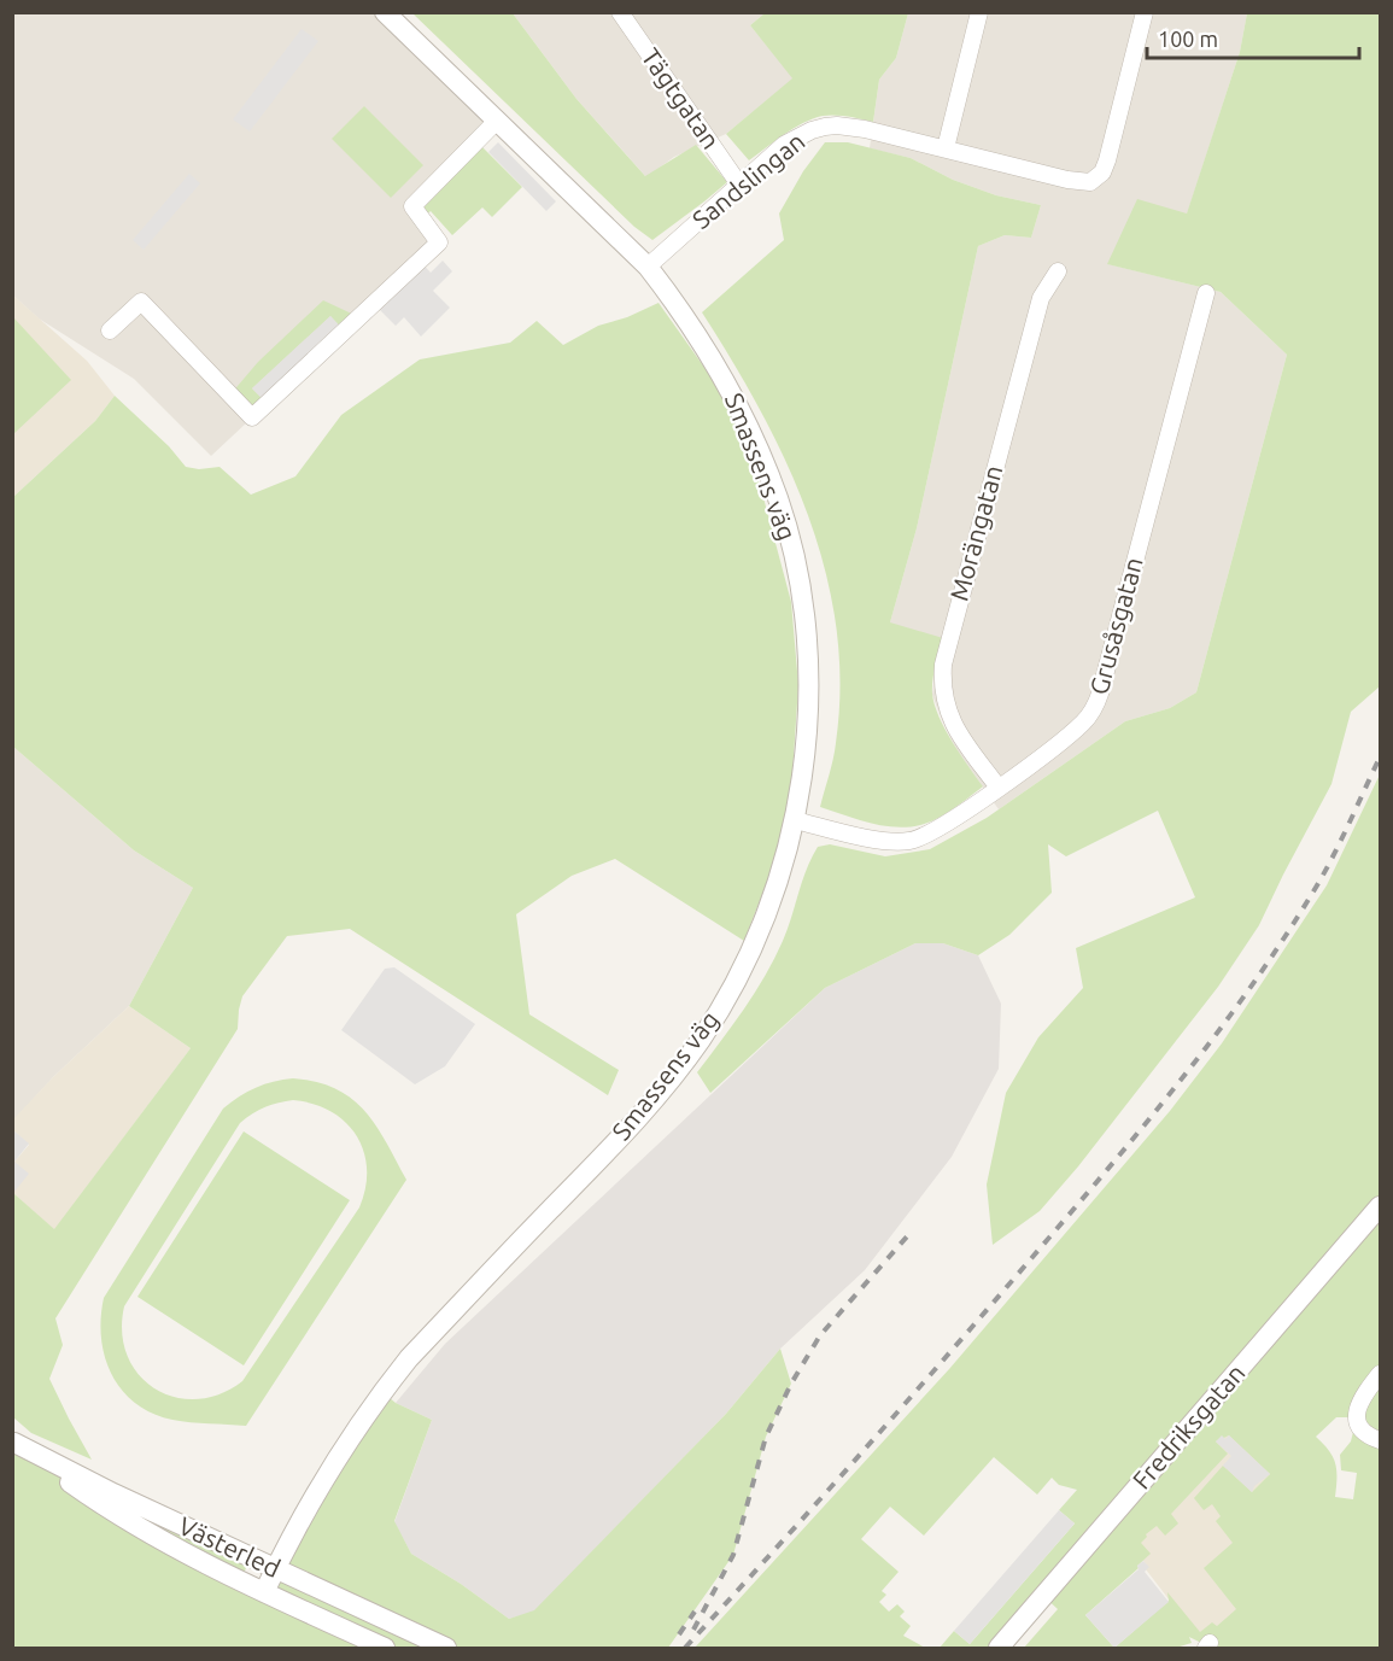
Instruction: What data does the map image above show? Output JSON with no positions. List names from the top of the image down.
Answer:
{
  "streets": {
    "street": [
      "Tägtgatan",
      "Sandslingan",
      "Smassens väg",
      "Morängatan",
      "Grusåsgatan",
      "Fredriksgatan",
      "Västerled"
    ]
  },
  "crossings": [
    ["Tägtgatan", "Sandslingan"],
    ["Sandslingan", "Smassens väg"],
    ["Smassens väg", "Grusåsgatan"],
    ["Smassens väg", "Västerled"],
    ["Morängatan", "Grusåsgatan"]
  ],
  "scale_bar": "100 m"
}
